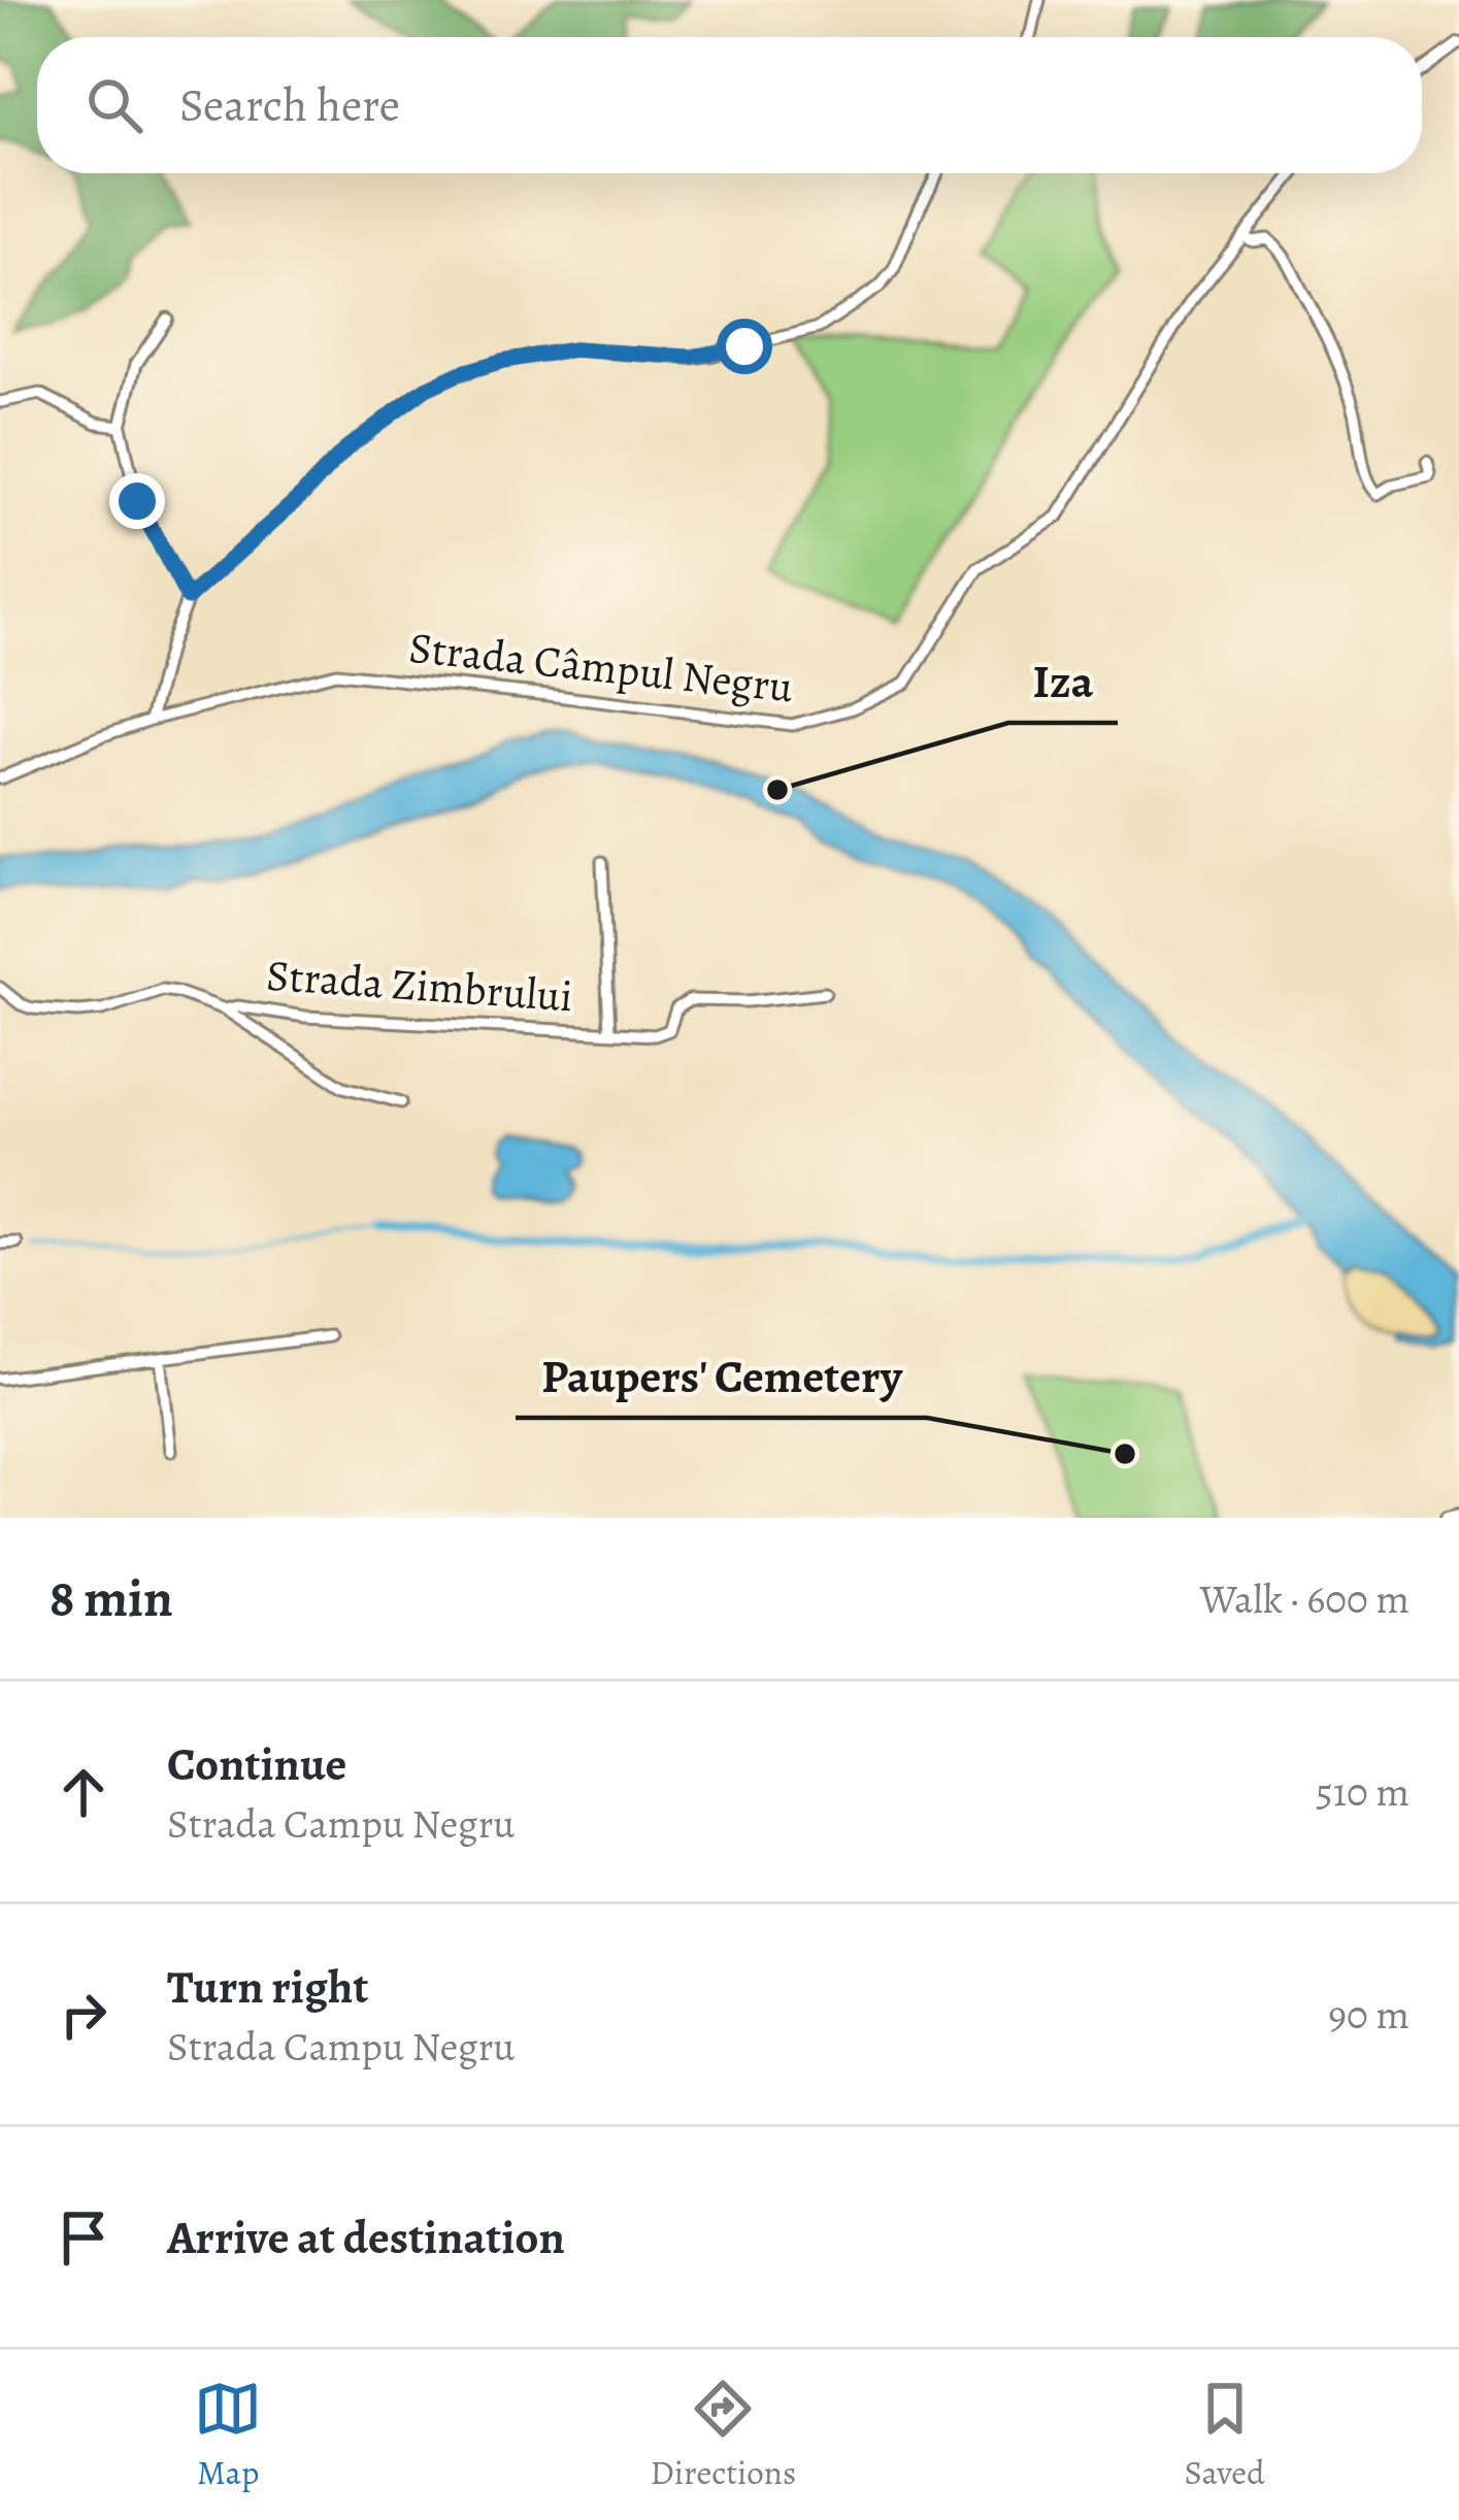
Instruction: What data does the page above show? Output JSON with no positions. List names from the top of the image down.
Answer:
{
  "streets": {
    "street": ["Strada Câmpul Negru", "Strada Zimbrului"]
  },
  "places": ["Iza", "Paupers' Cemetery"],
  "page": {
    "search": "Search here",
    "heading": ["8 min", "Walk · 600 m"],
    "list": [
      ["Continue", "Strada Campu Negru", "510 m"],
      ["Turn right", "Strada Campu Negru", "90 m"],
      "Arrive at destination"
    ],
    "nav": ["Map", "Directions", "Saved"]
  }
}
